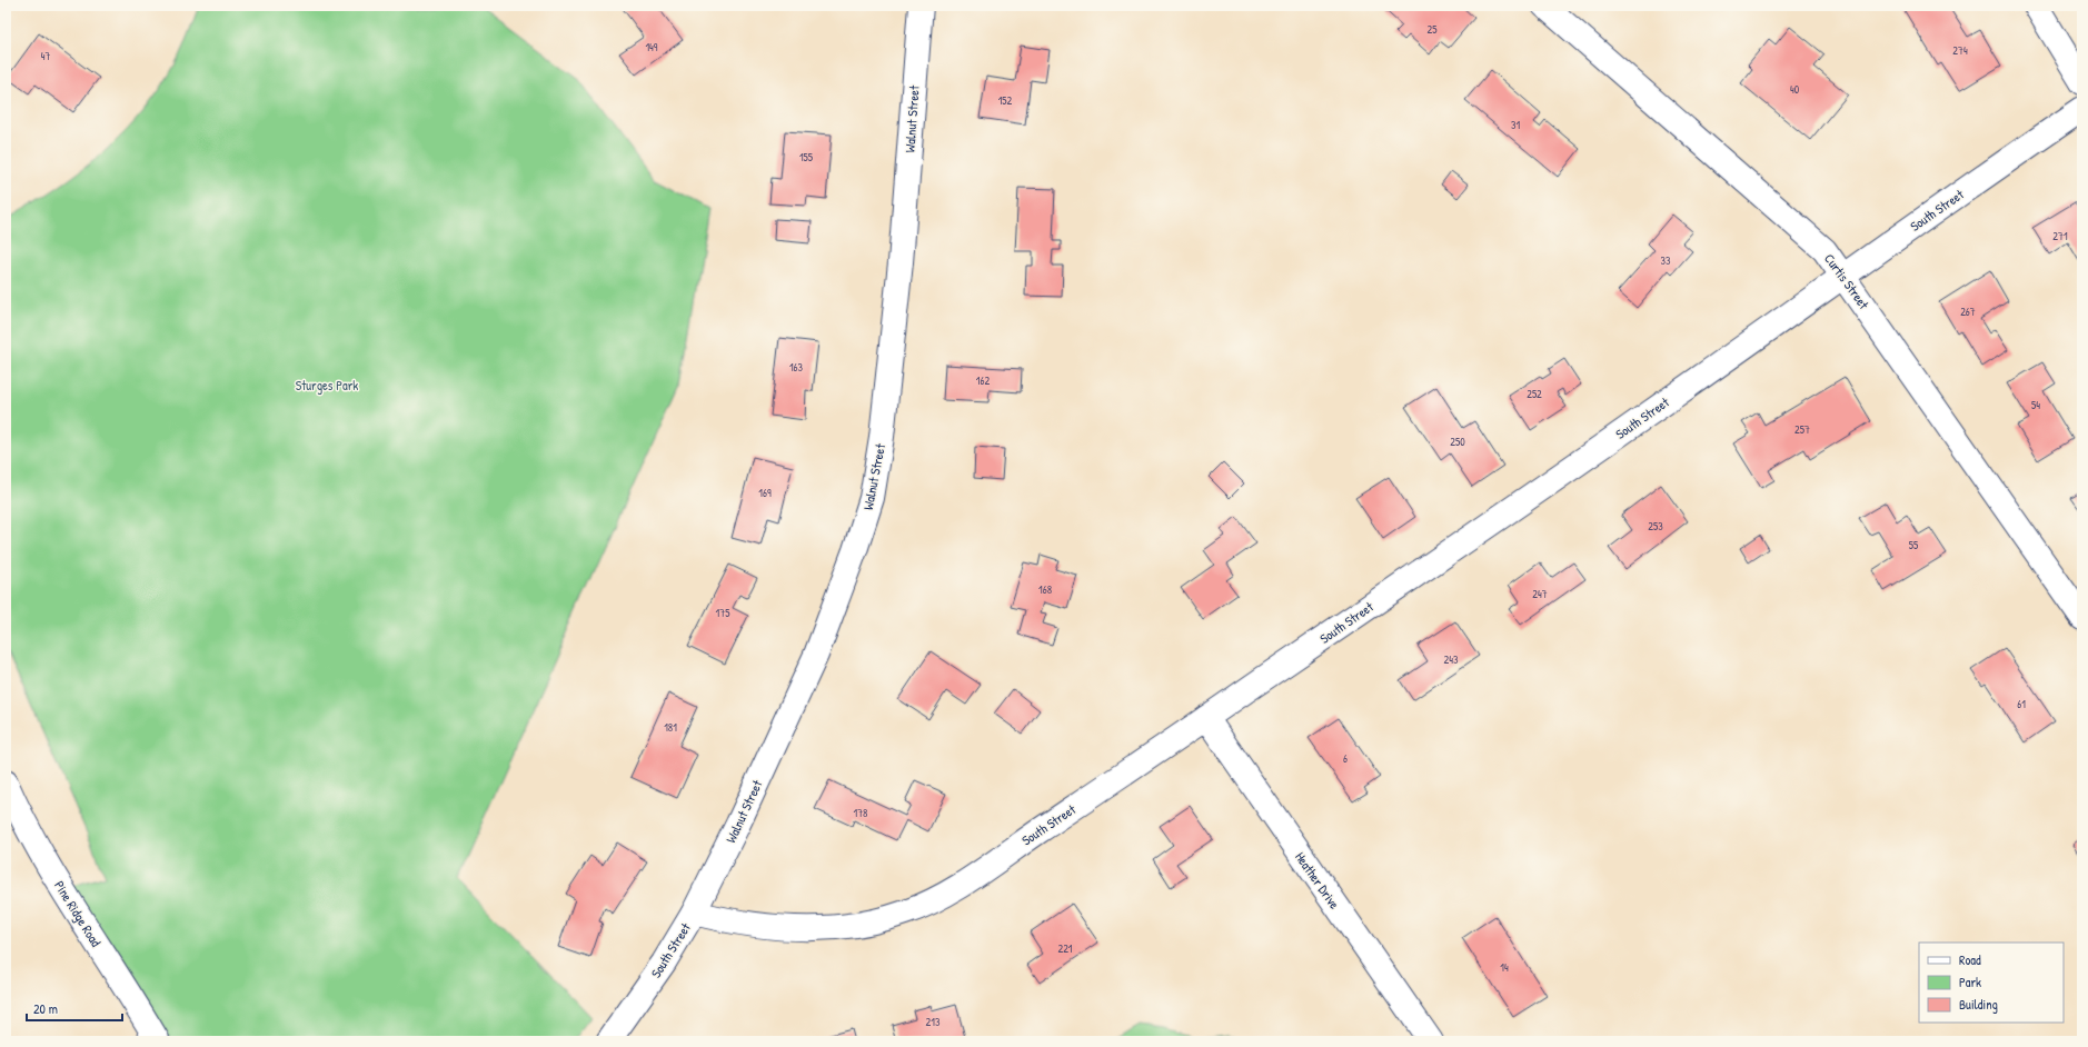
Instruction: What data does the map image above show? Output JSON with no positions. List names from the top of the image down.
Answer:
{
  "streets": {
    "street": [
      "Walnut Street",
      "South Street",
      "Curtis Street",
      "Heather Drive",
      "Pine Ridge Road"
    ]
  },
  "crossings": [
    ["Walnut Street", "South Street"],
    ["South Street", "Curtis Street"],
    ["South Street", "Heather Drive"]
  ],
  "parks": ["Sturges Park"],
  "house_numbers": [
    "25",
    "149",
    "274",
    "47",
    "40",
    "152",
    "31",
    "155",
    "271",
    "33",
    "267",
    "163",
    "162",
    "252",
    "54",
    "257",
    "250",
    "169",
    "253",
    "55",
    "168",
    "247",
    "175",
    "243",
    "61",
    "181",
    "6",
    "178",
    "221",
    "14",
    "213"
  ],
  "legend": ["Road", "Park", "Building"],
  "scale_bar": "20 m"
}
